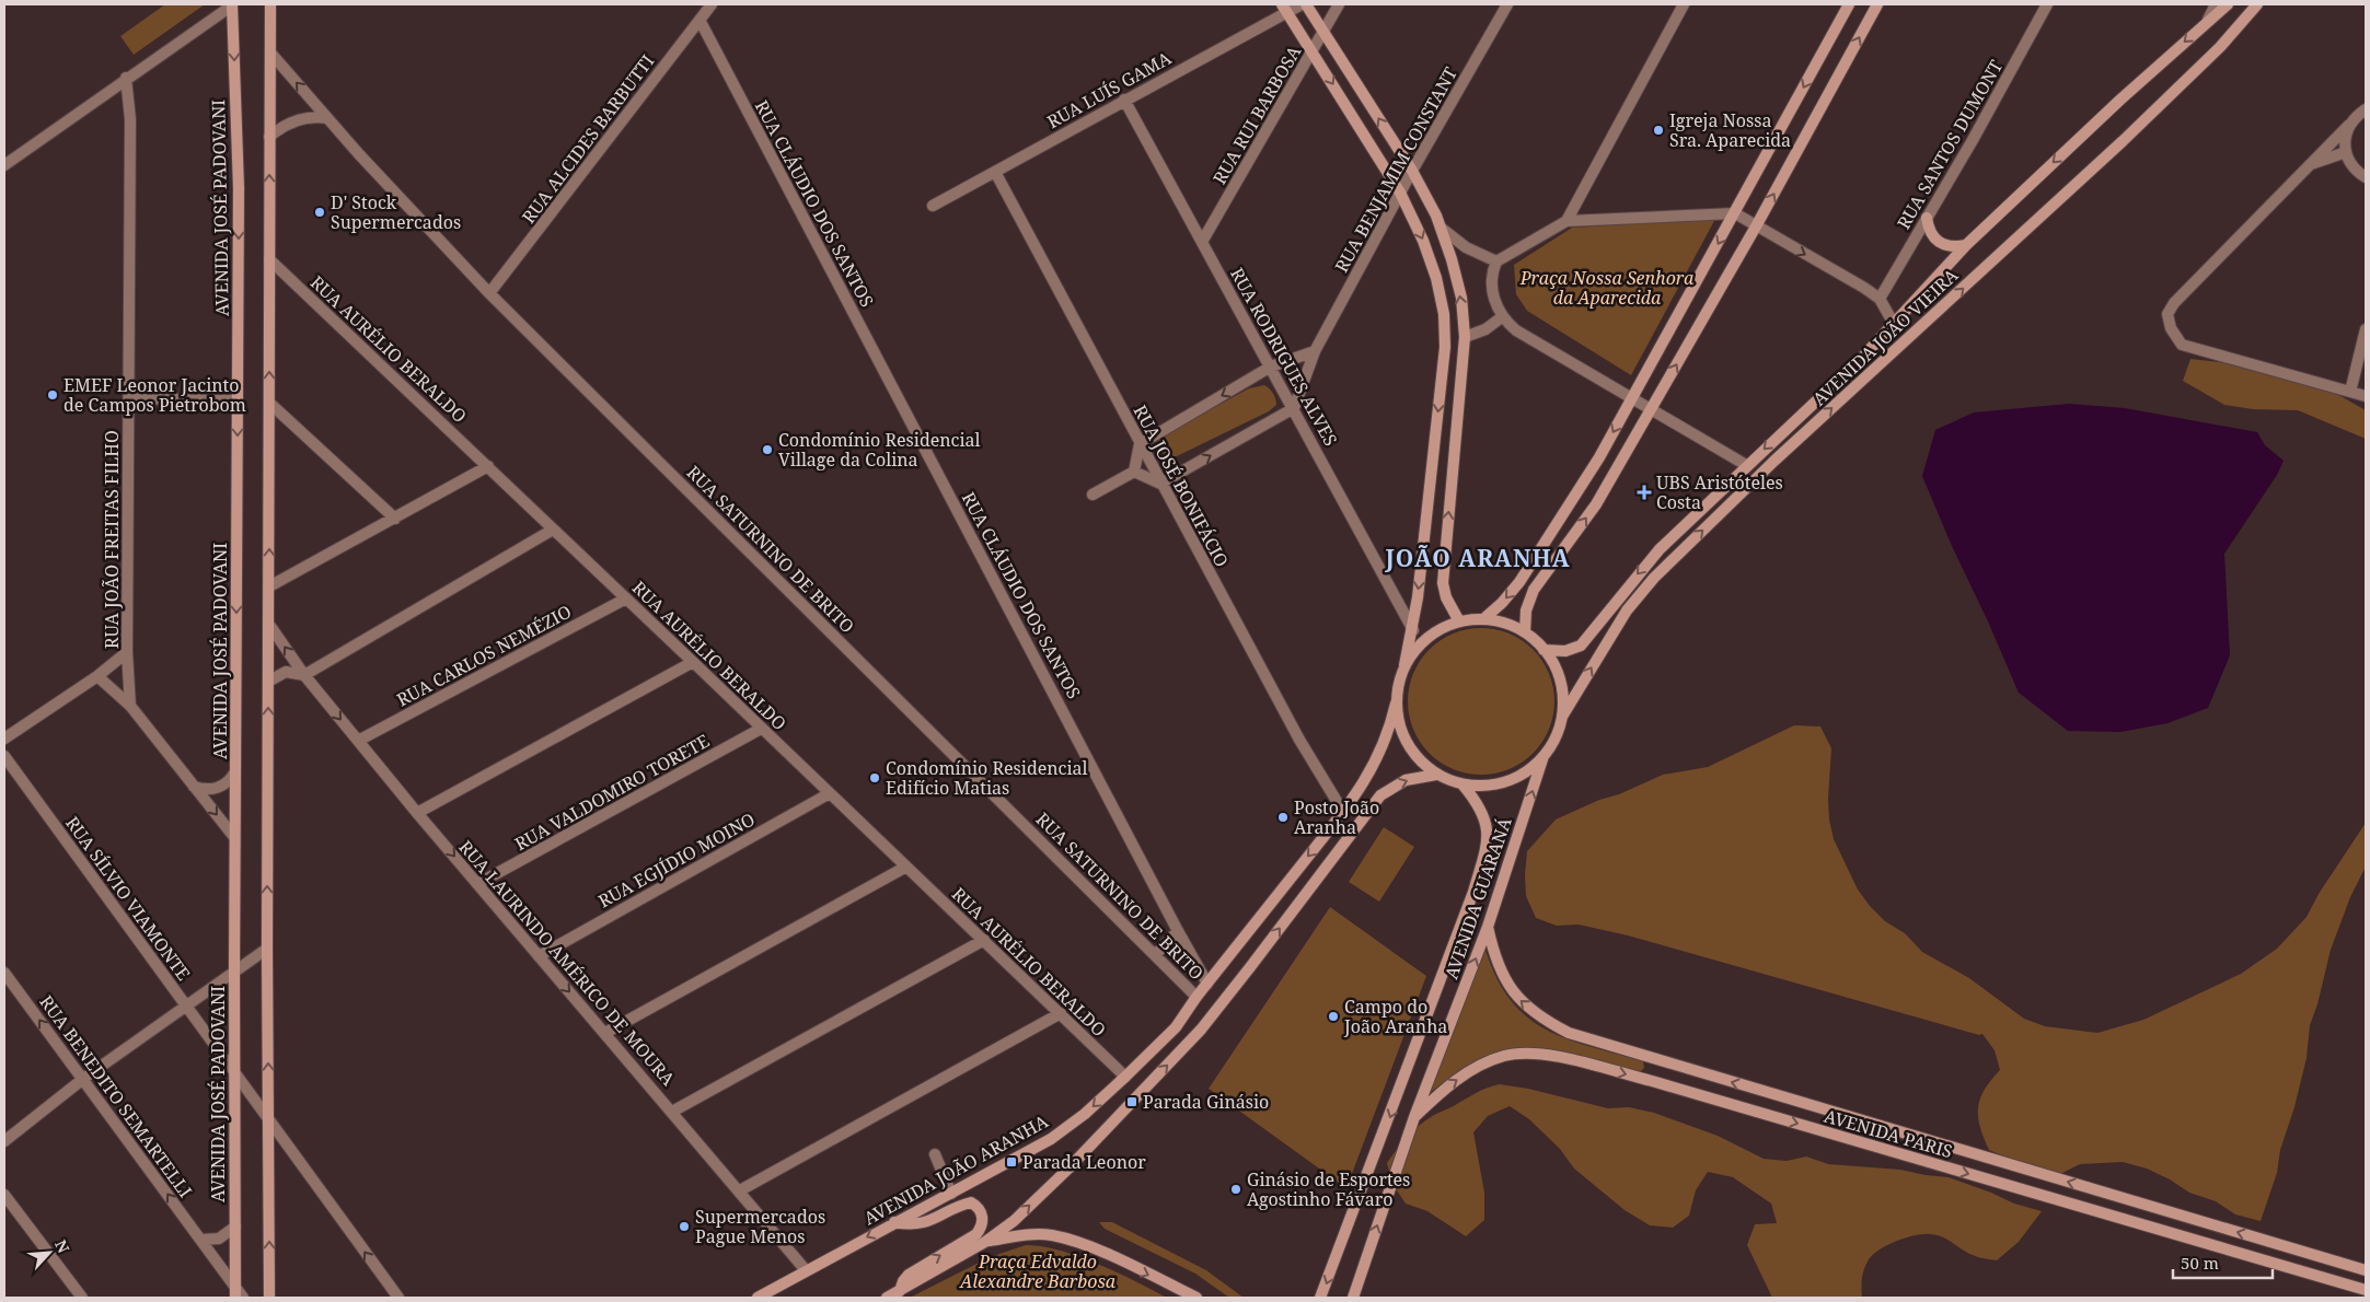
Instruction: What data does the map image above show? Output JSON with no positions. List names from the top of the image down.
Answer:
{
  "streets": {
    "street": [
      "RUA LUÍS GAMA",
      "RUA RUI BARBOSA",
      "RUA ALCIDES BARBUTTI",
      "RUA SANTOS DUMONT",
      "RUA BENJAMIM CONSTANT",
      "RUA CLÁUDIO DOS SANTOS",
      "AVENIDA JOSÉ PADOVANI",
      "AVENIDA JOÃO VIEIRA",
      "RUA AURÉLIO BERALDO",
      "RUA RODRIGUES ALVES",
      "RUA JOSÉ BONIFÁCIO",
      "RUA JOÃO FREITAS FILHO",
      "RUA SATURNINO DE BRITO",
      "RUA CARLOS NEMÉZIO",
      "RUA VALDOMIRO TORETE",
      "RUA EGJÍDIO MOINO",
      "RUA SÍLVIO VIAMONTE",
      "AVENIDA GUARANÁ",
      "RUA LAURINDO AMÉRICO DE MOURA",
      "RUA BENEDITO SEMARTELLI",
      "AVENIDA PARIS",
      "AVENIDA JOÃO ARANHA"
    ]
  },
  "crossings": [
    ["RUA LUÍS GAMA", "RUA RODRIGUES ALVES"],
    ["RUA LUÍS GAMA", "RUA JOSÉ BONIFÁCIO"],
    ["RUA RUI BARBOSA", "RUA RODRIGUES ALVES"],
    ["RUA ALCIDES BARBUTTI", "RUA CLÁUDIO DOS SANTOS"],
    ["RUA ALCIDES BARBUTTI", "RUA SATURNINO DE BRITO"],
    ["RUA BENJAMIM CONSTANT", "RUA RODRIGUES ALVES"],
    ["RUA CLÁUDIO DOS SANTOS", "AVENIDA JOÃO ARANHA"],
    ["AVENIDA JOSÉ PADOVANI", "RUA SÍLVIO VIAMONTE"],
    ["AVENIDA JOSÉ PADOVANI", "RUA BENEDITO SEMARTELLI"],
    ["AVENIDA JOÃO VIEIRA", "AVENIDA GUARANÁ"],
    ["AVENIDA JOÃO VIEIRA", "AVENIDA JOÃO ARANHA"],
    ["RUA AURÉLIO BERALDO", "RUA CARLOS NEMÉZIO"],
    ["RUA AURÉLIO BERALDO", "RUA VALDOMIRO TORETE"],
    ["RUA AURÉLIO BERALDO", "RUA EGJÍDIO MOINO"],
    ["RUA AURÉLIO BERALDO", "AVENIDA JOÃO ARANHA"],
    ["RUA JOSÉ BONIFÁCIO", "AVENIDA JOÃO ARANHA"],
    ["RUA SATURNINO DE BRITO", "AVENIDA JOÃO ARANHA"],
    ["RUA CARLOS NEMÉZIO", "RUA LAURINDO AMÉRICO DE MOURA"],
    ["RUA VALDOMIRO TORETE", "RUA LAURINDO AMÉRICO DE MOURA"],
    ["RUA EGJÍDIO MOINO", "RUA LAURINDO AMÉRICO DE MOURA"],
    ["AVENIDA GUARANÁ", "AVENIDA PARIS"],
    ["AVENIDA GUARANÁ", "AVENIDA JOÃO ARANHA"],
    ["RUA LAURINDO AMÉRICO DE MOURA", "AVENIDA JOÃO ARANHA"]
  ],
  "one_way": ["RUA BENEDITO SEMARTELLI"],
  "districts": ["JOÃO ARANHA"],
  "parks": ["Praça Nossa Senhora da Aparecida", "Praça Edvaldo Alexandre Barbosa"],
  "places": {
    "other": [
      "Igreja Nossa Sra. Aparecida",
      "D' Stock Supermercados",
      "EMEF Leonor Jacinto de Campos Pietrobom",
      "Condomínio Residencial Village da Colina",
      "Condomínio Residencial Edifício Matias",
      "Posto João Aranha",
      "Campo do João Aranha",
      "Ginásio de Esportes Agostinho Fávaro",
      "Supermercados Pague Menos"
    ],
    "health": ["UBS Aristóteles Costa"],
    "transit": ["Parada Ginásio", "Parada Leonor"]
  },
  "scale_bar": "50 m",
  "north": "top right"
}
